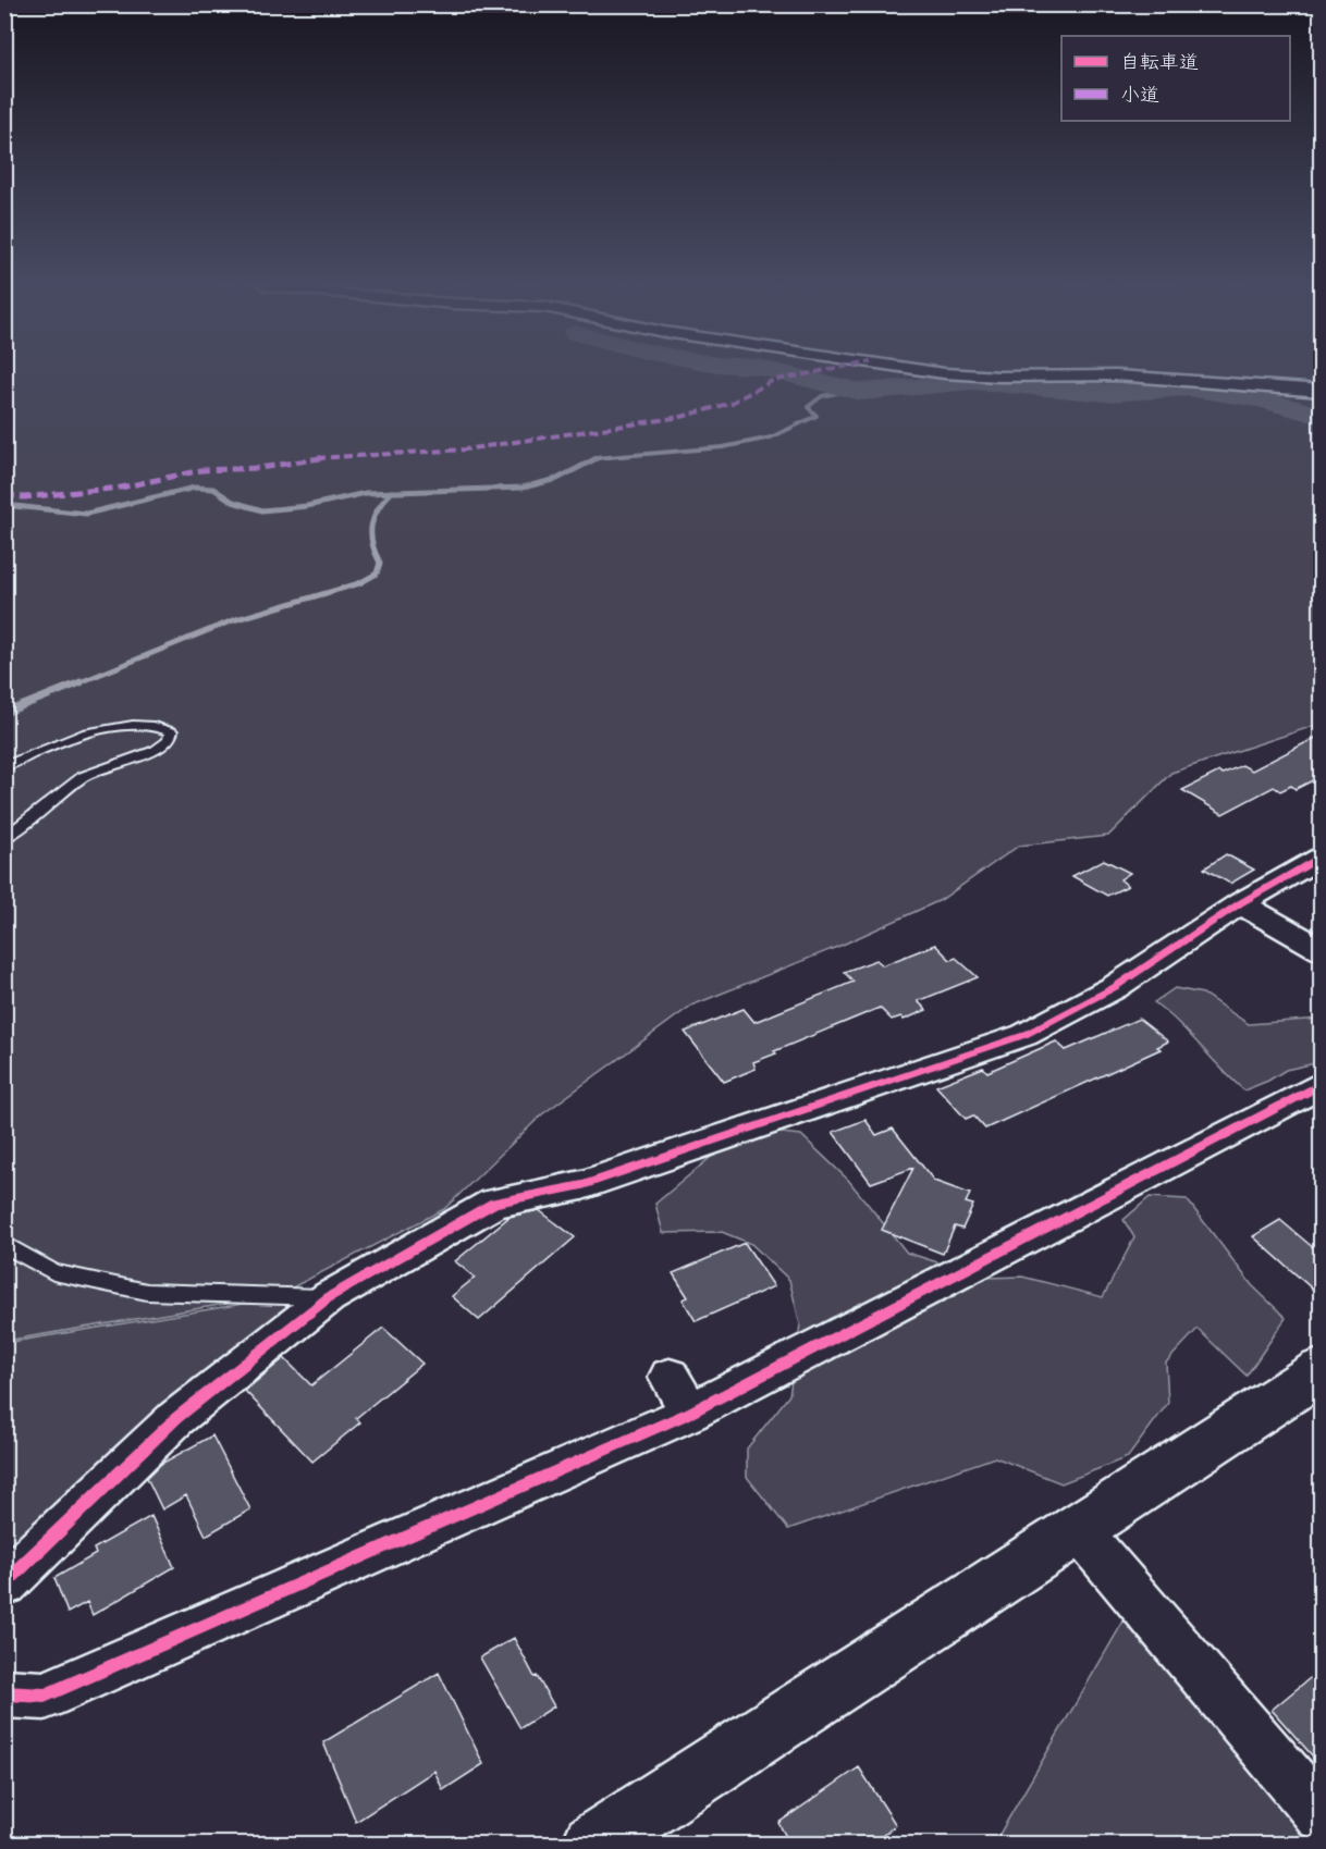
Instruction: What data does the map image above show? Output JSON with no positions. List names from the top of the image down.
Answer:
{
  "legend": ["自転車道", "小道"]
}
